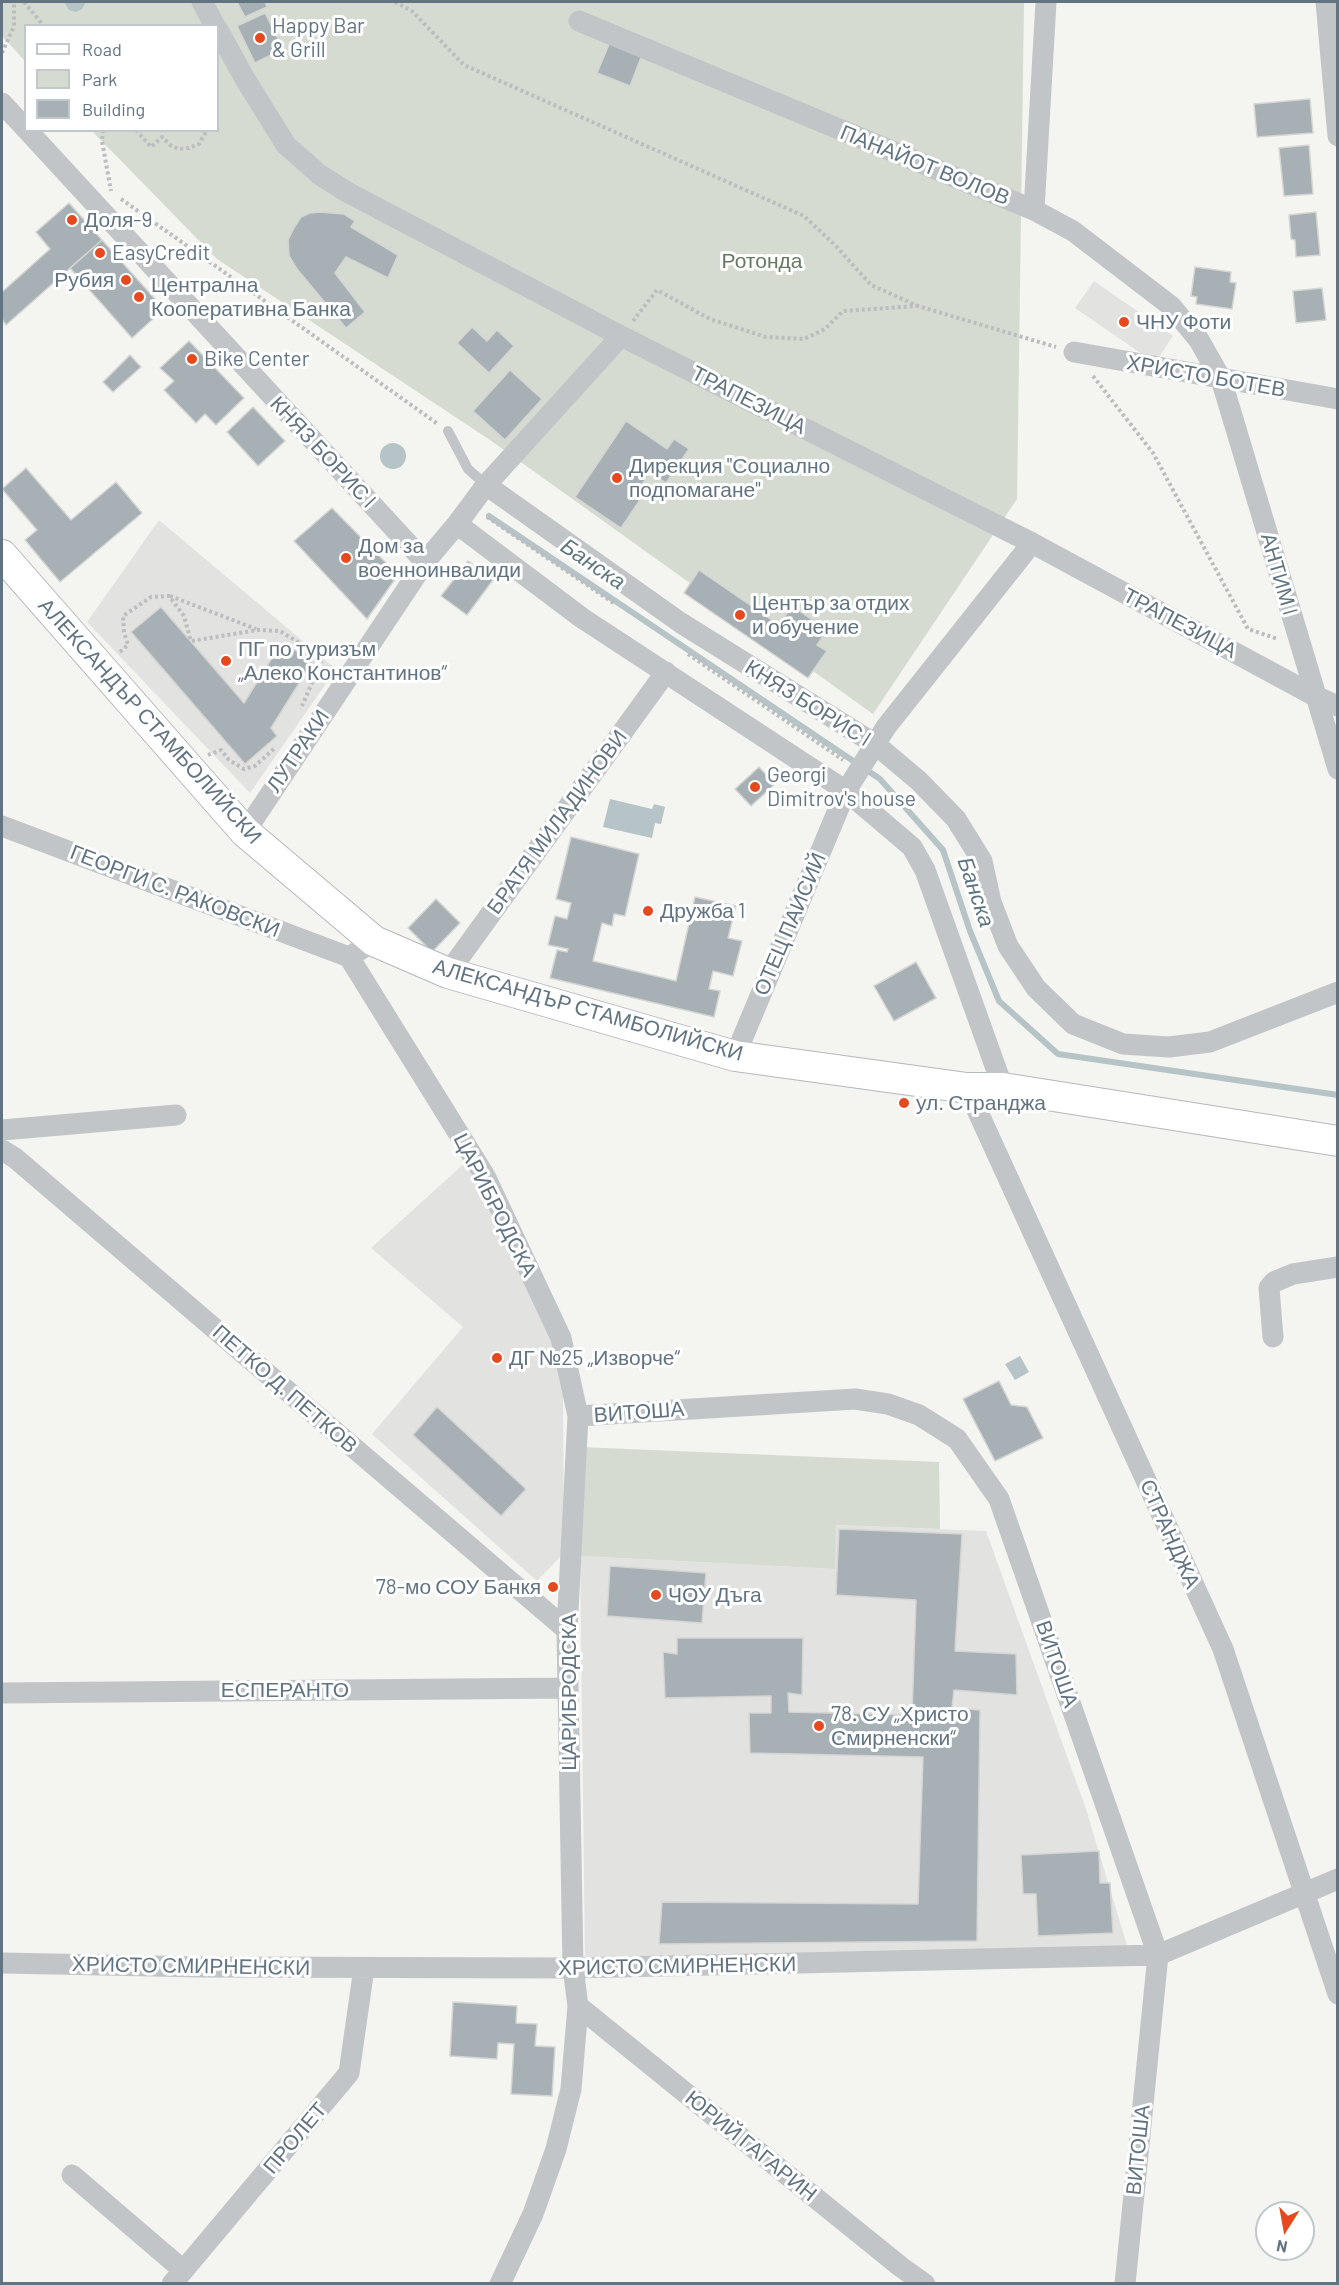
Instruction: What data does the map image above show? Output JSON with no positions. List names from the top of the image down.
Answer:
{
  "streets": {
    "street": [
      "ПАНАЙОТ ВОЛОВ",
      "ХРИСТО БОТЕВ",
      "ТРАПЕЗИЦА",
      "КНЯЗ БОРИС I",
      "АНТИМ I",
      "АЛЕКСАНДЪР СТАМБОЛИЙСКИ",
      "ЛУТРАКИ",
      "БРАТЯ МИЛАДИНОВИ",
      "ГЕОРГИ С. РАКОВСКИ",
      "ОТЕЦ ПАИСИЙ",
      "ЦАРИБРОДСКА",
      "ПЕТКО Д. ПЕТКОВ",
      "ВИТОША",
      "СТРАНДЖА",
      "ЕСПЕРАНТО",
      "ХРИСТО СМИРНЕНСКИ",
      "ПРОЛЕТ",
      "ЮРИЙ ГАГАРИН"
    ]
  },
  "crossings": [
    ["ПАНАЙОТ ВОЛОВ", "ХРИСТО БОТЕВ"],
    ["ПАНАЙОТ ВОЛОВ", "АНТИМ I"],
    ["ХРИСТО БОТЕВ", "АНТИМ I"],
    ["ТРАПЕЗИЦА", "АНТИМ I"],
    ["ТРАПЕЗИЦА", "ЛУТРАКИ"],
    ["КНЯЗ БОРИС I", "ЛУТРАКИ"],
    ["КНЯЗ БОРИС I", "ОТЕЦ ПАИСИЙ"],
    ["АЛЕКСАНДЪР СТАМБОЛИЙСКИ", "ЛУТРАКИ"],
    ["АЛЕКСАНДЪР СТАМБОЛИЙСКИ", "БРАТЯ МИЛАДИНОВИ"],
    ["АЛЕКСАНДЪР СТАМБОЛИЙСКИ", "ОТЕЦ ПАИСИЙ"],
    ["АЛЕКСАНДЪР СТАМБОЛИЙСКИ", "СТРАНДЖА"],
    ["ГЕОРГИ С. РАКОВСКИ", "ЦАРИБРОДСКА"],
    ["ЦАРИБРОДСКА", "ПЕТКО Д. ПЕТКОВ"],
    ["ЦАРИБРОДСКА", "ВИТОША"],
    ["ЦАРИБРОДСКА", "ЕСПЕРАНТО"],
    ["ЦАРИБРОДСКА", "ХРИСТО СМИРНЕНСКИ"],
    ["ЦАРИБРОДСКА", "ЮРИЙ ГАГАРИН"],
    ["ВИТОША", "ХРИСТО СМИРНЕНСКИ"],
    ["СТРАНДЖА", "ХРИСТО СМИРНЕНСКИ"],
    ["ХРИСТО СМИРНЕНСКИ", "ПРОЛЕТ"]
  ],
  "water": ["Банска"],
  "parks": ["Ротонда"],
  "places": [
    "Happy Bar & Grill",
    "Доля-9",
    "EasyCredit",
    "Рубия",
    "Централна Кооперативна Банка",
    "ЧНУ Фоти",
    "Bike Center",
    "Дирекция \"Социално подпомагане\"",
    "Дом за военноинвалиди",
    "Център за отдих и обучение",
    "ПГ по туризъм „Алеко Константинов“",
    "Georgi Dimitrov's house",
    "Дружба 1",
    "ул. Странджа",
    "ДГ №25 „Изворче“",
    "78-мо СОУ Банкя",
    "ЧОУ Дъга",
    "78. СУ „Христо Смирненски“"
  ],
  "legend": ["Road", "Park", "Building"],
  "north": "bottom"
}
